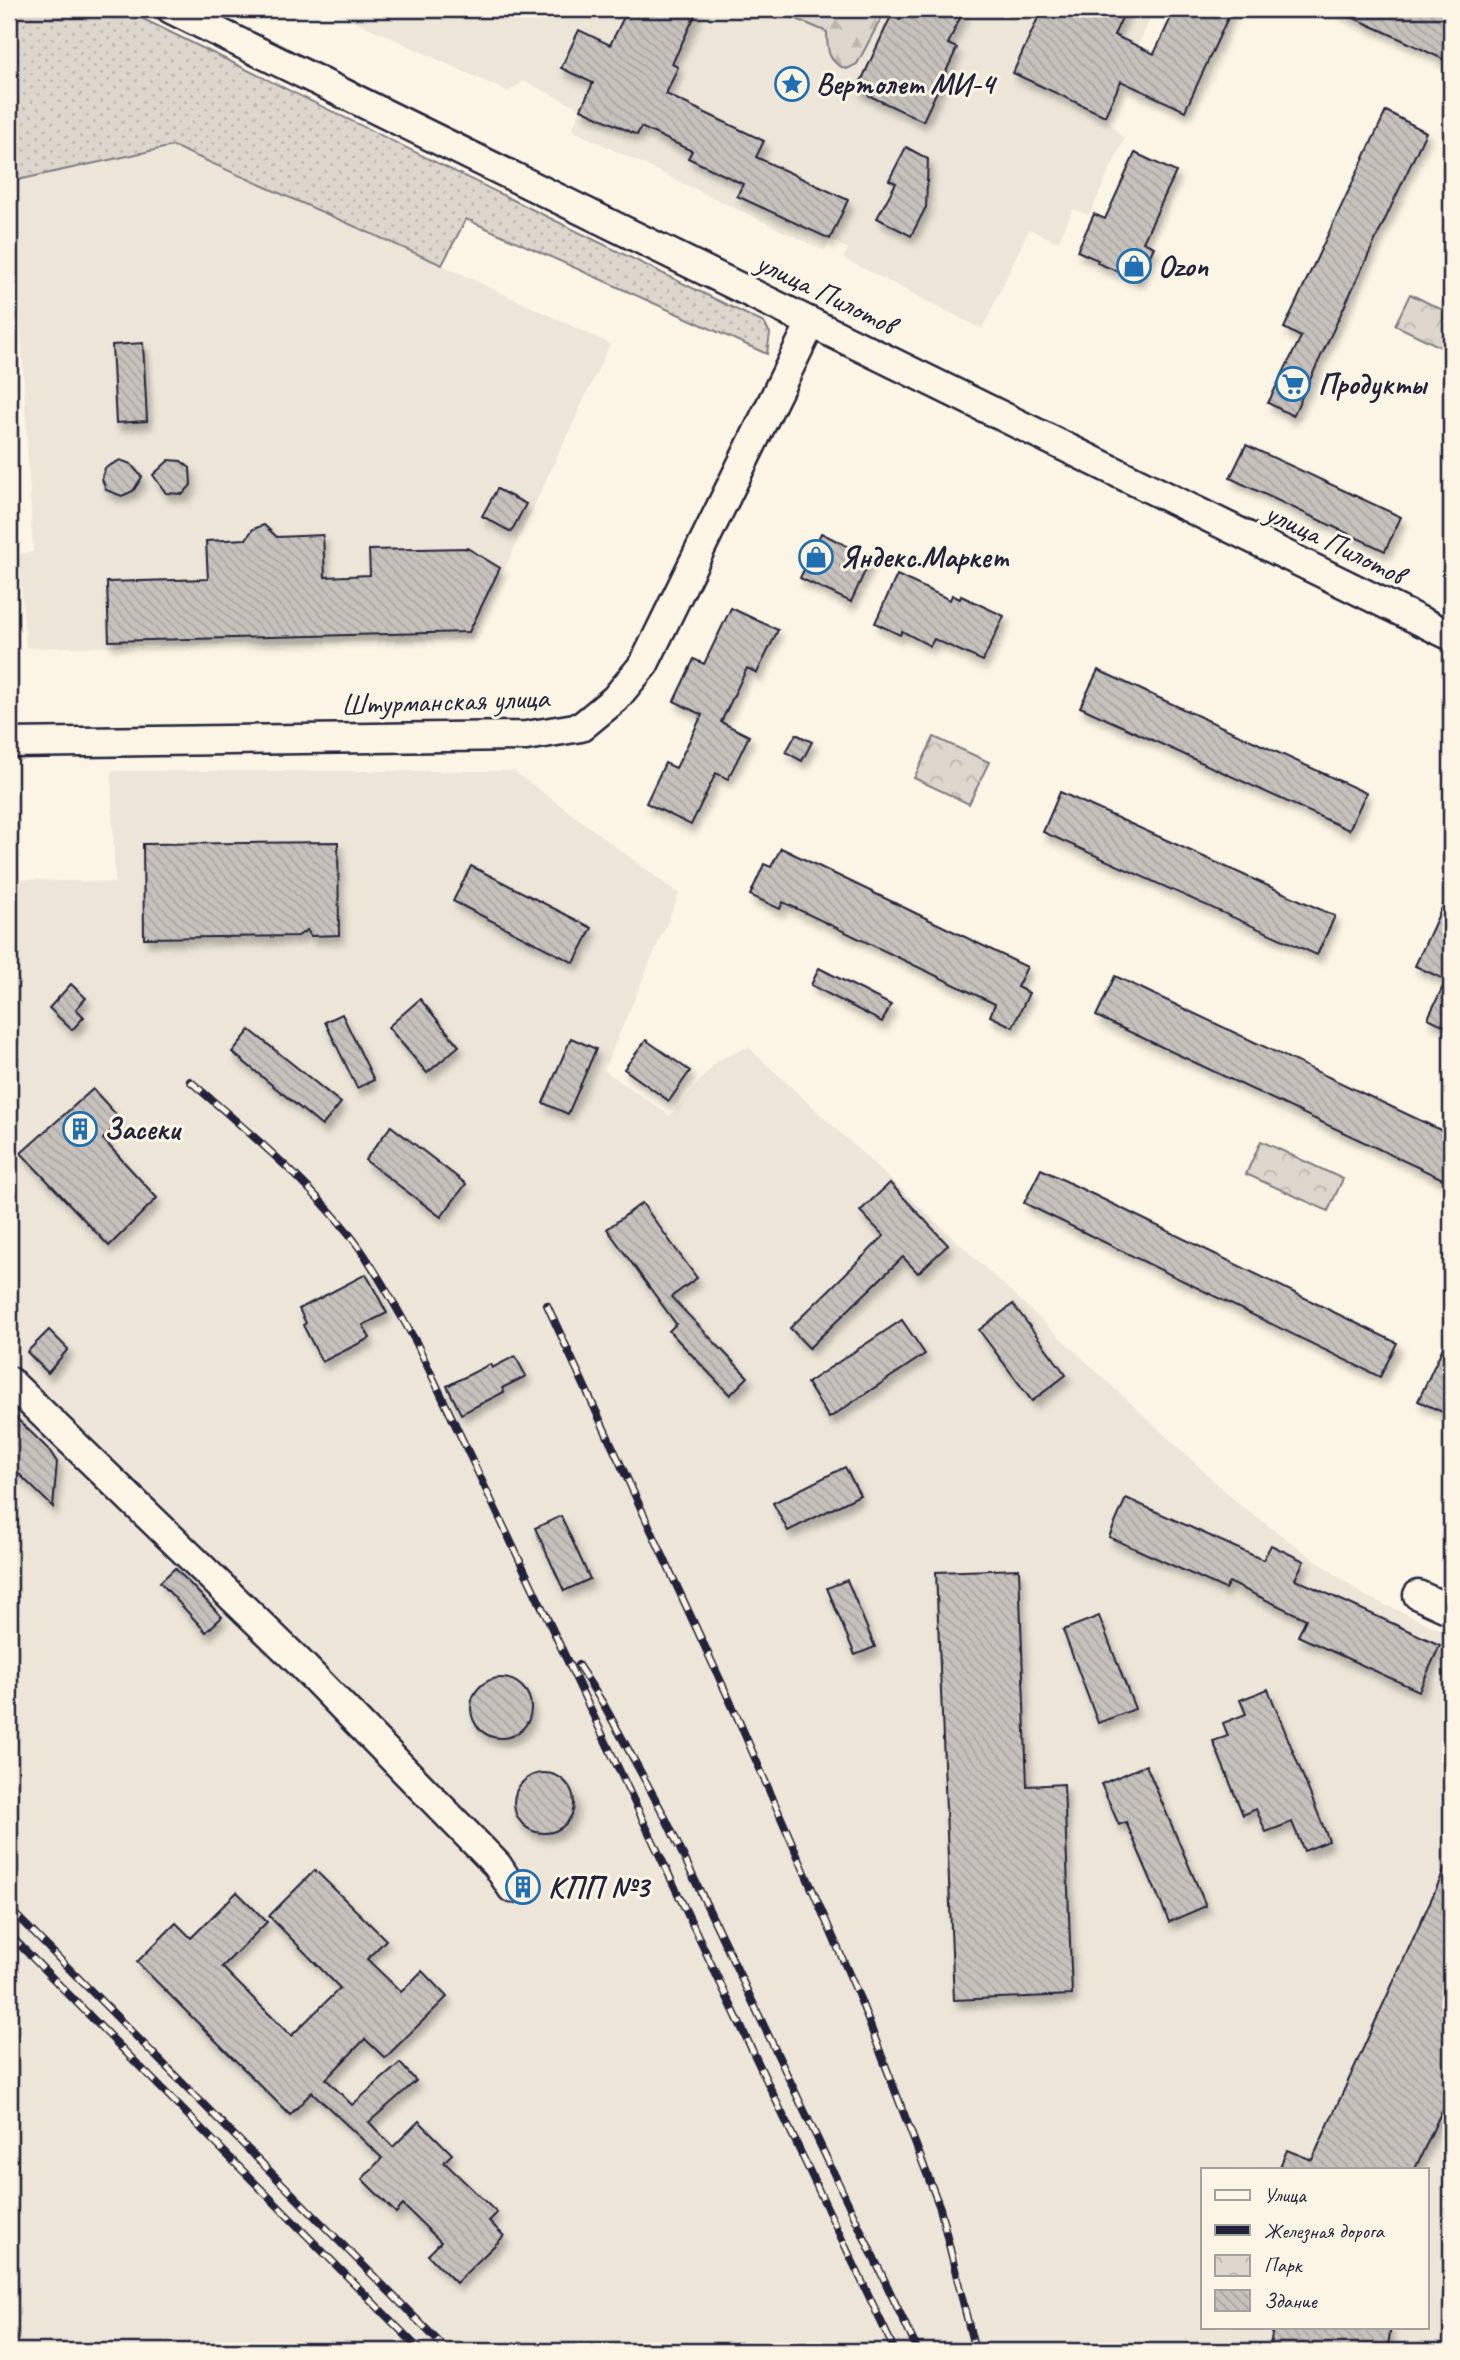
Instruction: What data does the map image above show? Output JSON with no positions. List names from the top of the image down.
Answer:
{
  "streets": {
    "street": ["улица Пилотов", "Штурманская улица"]
  },
  "crossings": [
    ["улица Пилотов", "Штурманская улица"]
  ],
  "places": {
    "place": ["Вертолет МИ-4"],
    "shop": ["Ozon", "Яндекс.Маркет"],
    "supermarket": ["Продукты"],
    "building": ["Засеки", "КПП №3"]
  },
  "legend": [
    "Улица",
    "Железная дорога",
    "Парк",
    "Здание"
  ]
}
